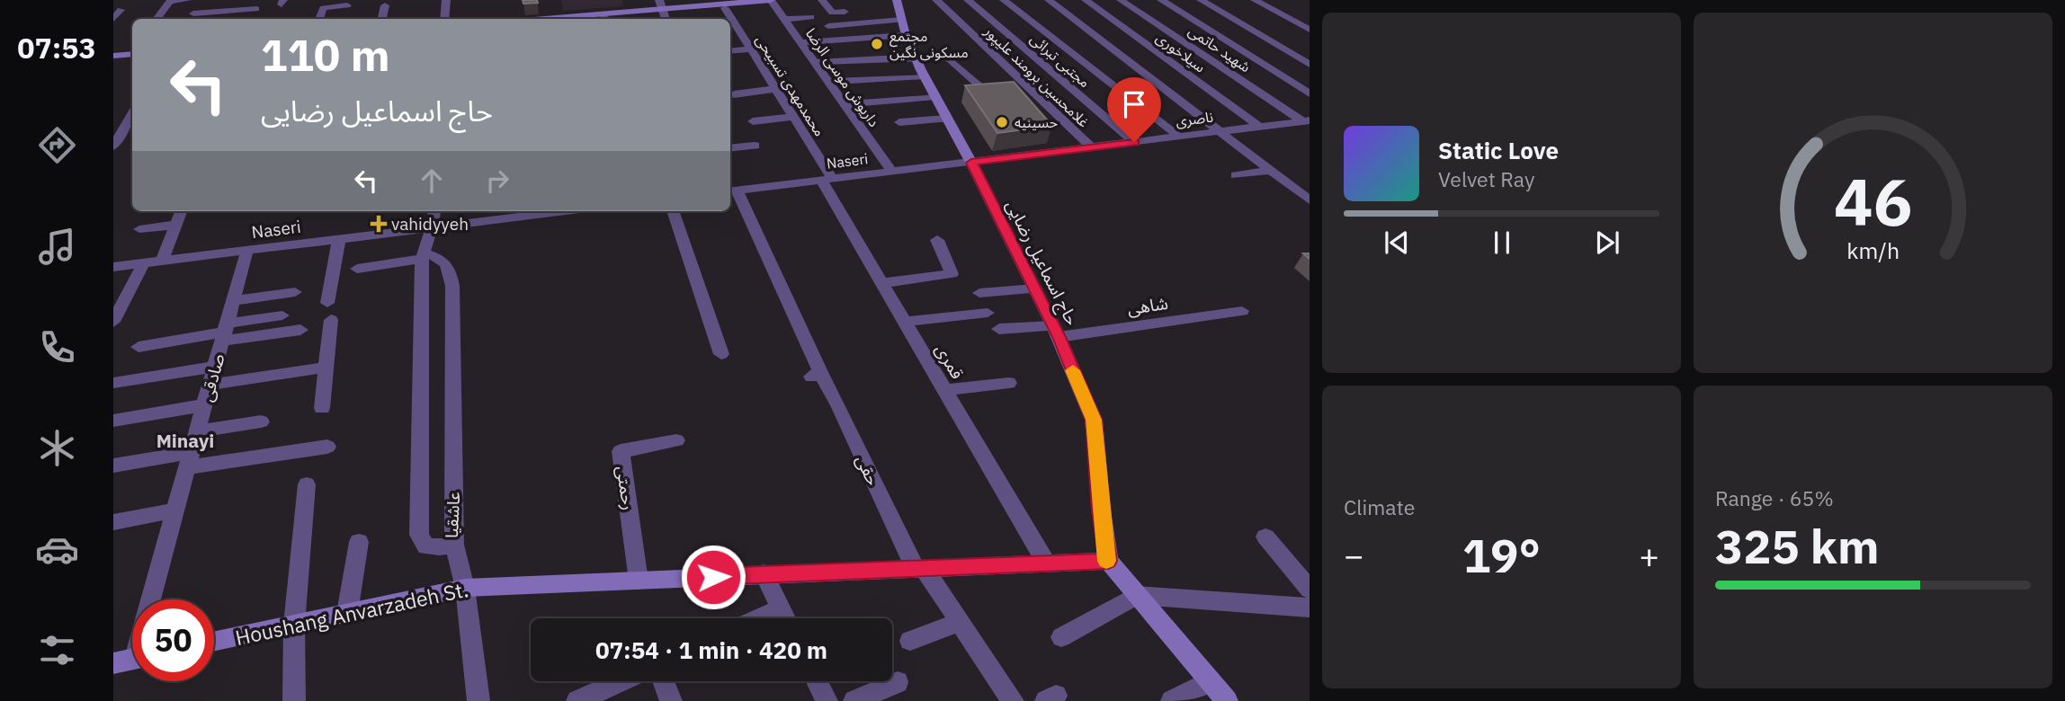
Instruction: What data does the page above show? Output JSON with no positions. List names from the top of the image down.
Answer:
{
  "streets": {
    "main road": ["حاج اسماعیل رضایی", "Houshang Anvarzadeh St."],
    "street": [
      "شهید حاتمی",
      "سیلاخوری",
      "مجتبی تبرائی",
      "غلامحسین برومند علیپور",
      "داریوش موسی الرضا",
      "محمدمهدی تسبیحی",
      "ناصری",
      "Naseri",
      "شاهی",
      "قمری",
      "صادقی",
      "حقی",
      "رحمتی",
      "عاشقیا"
    ]
  },
  "crossings": [
    ["شهید حاتمی", "ناصری"],
    ["سیلاخوری", "ناصری"],
    ["مجتبی تبرائی", "ناصری"],
    ["غلامحسین برومند علیپور", "ناصری"],
    ["داریوش موسی الرضا", "Naseri"],
    ["محمدمهدی تسبیحی", "Naseri"],
    ["محمدمهدی تسبیحی", "قمری"],
    ["ناصری", "Naseri"],
    ["ناصری", "حاج اسماعیل رضایی"],
    ["Naseri", "حاج اسماعیل رضایی"],
    ["Naseri", "قمری"],
    ["Naseri", "صادقی"],
    ["Naseri", "عاشقیا"],
    ["حاج اسماعیل رضایی", "شاهی"],
    ["حاج اسماعیل رضایی", "Houshang Anvarzadeh St."],
    ["قمری", "Houshang Anvarzadeh St."],
    ["حقی", "Houshang Anvarzadeh St."],
    ["رحمتی", "Houshang Anvarzadeh St."]
  ],
  "districts": ["Minayi"],
  "places": {
    "other": ["مجتمع مسکونی نگین", "حسینیه"],
    "health": ["vahidyyeh"]
  },
  "page": {
    "tabs": "07:53",
    "turn": ["110 m", "حاج اسماعیل رضایی"],
    "song": ["Static Love", "Velvet Ray"],
    "tile": [
      "Climate",
      ["Range · 65%", "325 km"]
    ],
    "heat": ["−", "19°", "+"],
    "limit": "50",
    "trip": "07:54 · 1 min · 420 m",
    "gauge": ["46", "km/h"]
  }
}
